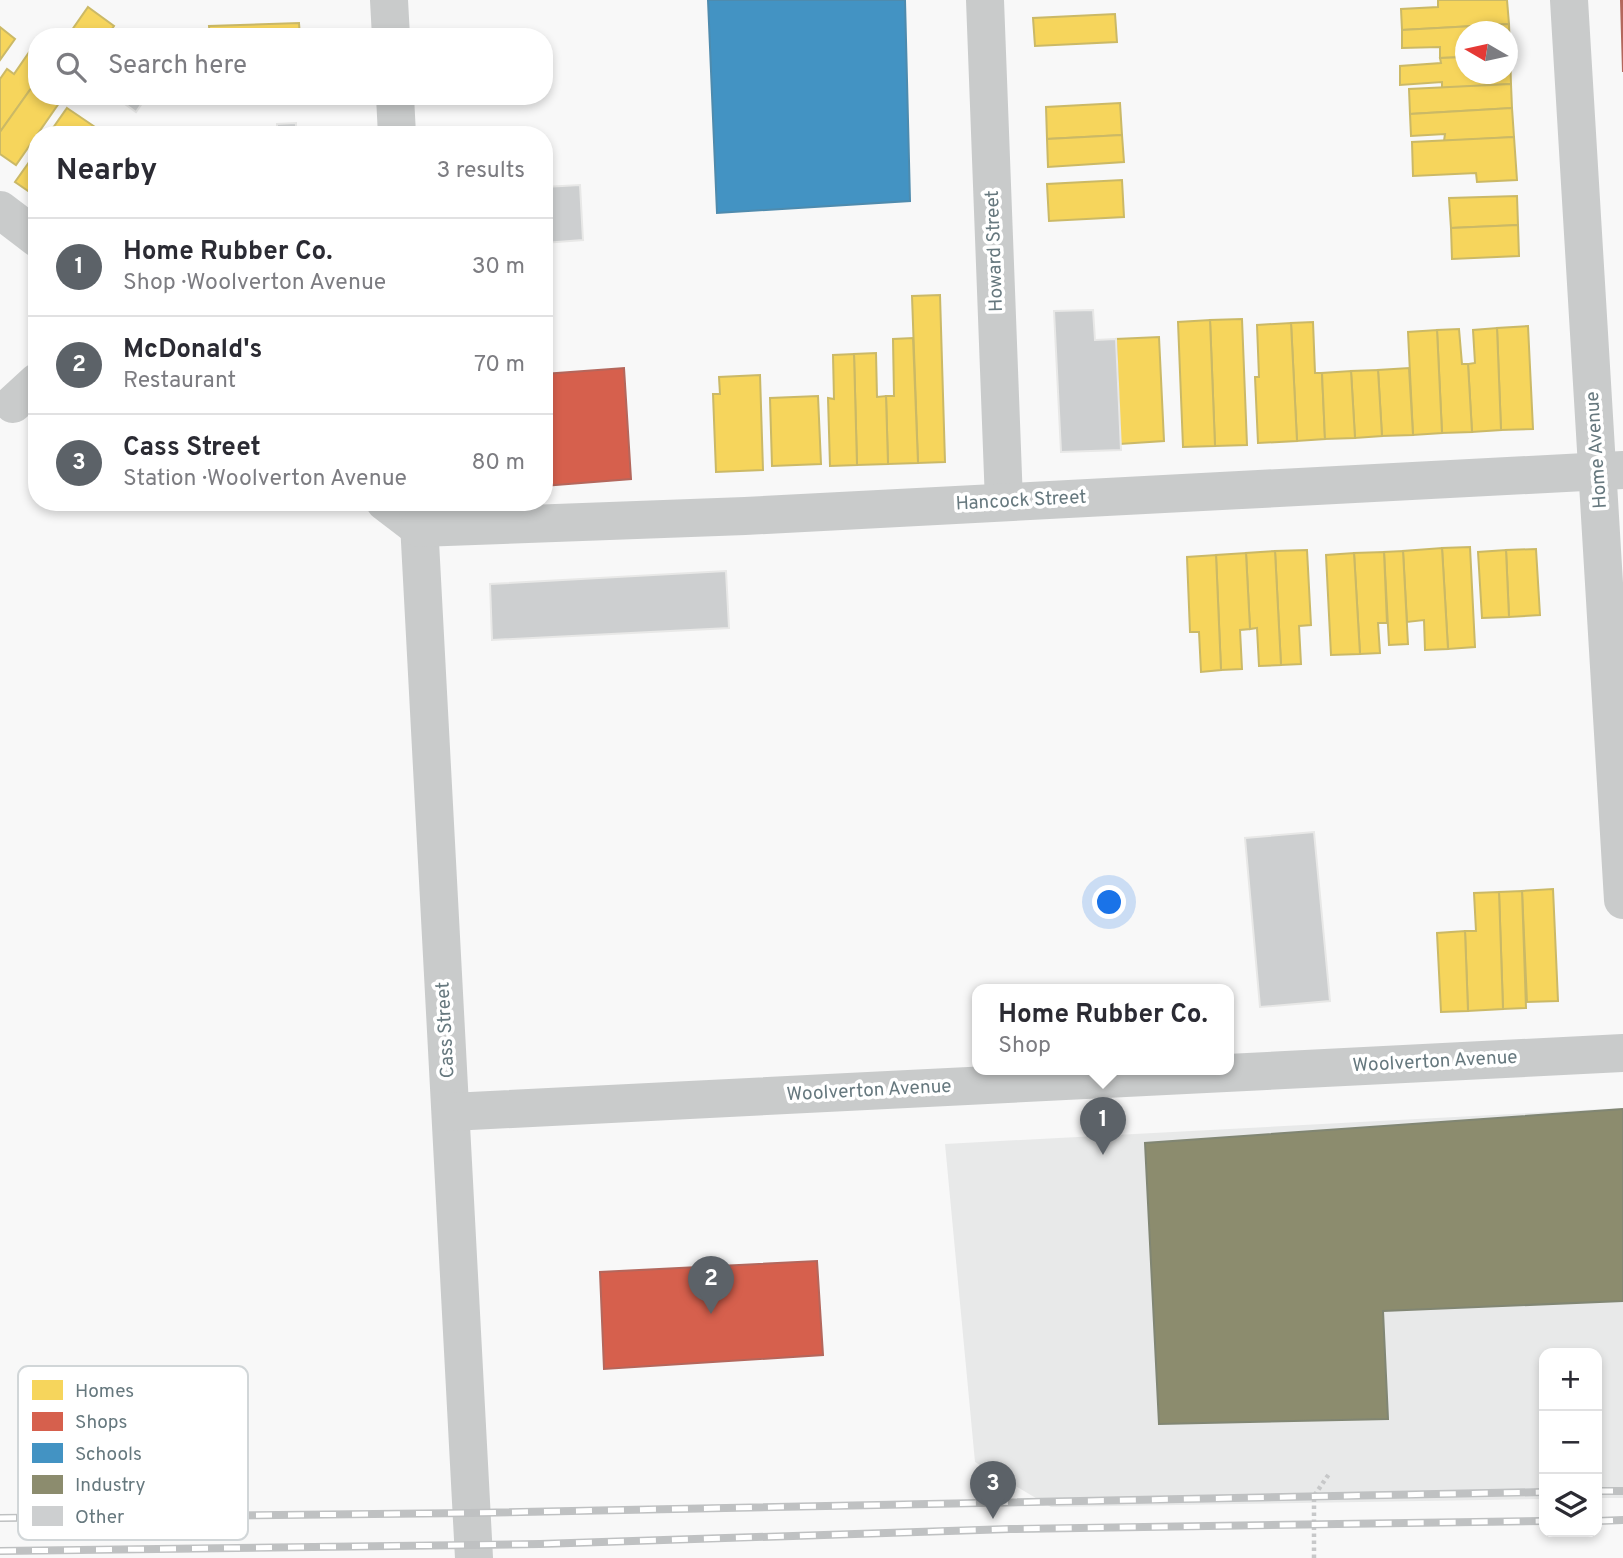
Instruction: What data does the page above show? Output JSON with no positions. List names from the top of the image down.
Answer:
{
  "streets": {
    "street": [
      "Howard Street",
      "Home Avenue",
      "Hancock Street",
      "Cass Street",
      "Woolverton Avenue"
    ]
  },
  "crossings": [
    ["Howard Street", "Hancock Street"],
    ["Home Avenue", "Hancock Street"],
    ["Hancock Street", "Cass Street"],
    ["Cass Street", "Woolverton Avenue"]
  ],
  "legend": [
    "Homes",
    "Shops",
    "Schools",
    "Industry",
    "Other"
  ],
  "north": "left",
  "page": {
    "search": "Search here",
    "heading": ["Nearby", "3 results"],
    "list": [
      {
        "mark": "1",
        "name": "Home Rubber Co.",
        "note": "Shop · Woolverton Avenue",
        "value": "30 m"
      },
      {
        "mark": "2",
        "name": "McDonald's",
        "note": "Restaurant",
        "value": "70 m"
      },
      {
        "mark": "3",
        "name": "Cass Street",
        "note": "Station · Woolverton Avenue",
        "value": "80 m"
      }
    ],
    "popup": ["Home Rubber Co.", "Shop"],
    "pins": ["1", "2", "3"],
    "map_buttons": ["+", "−"]
  }
}
